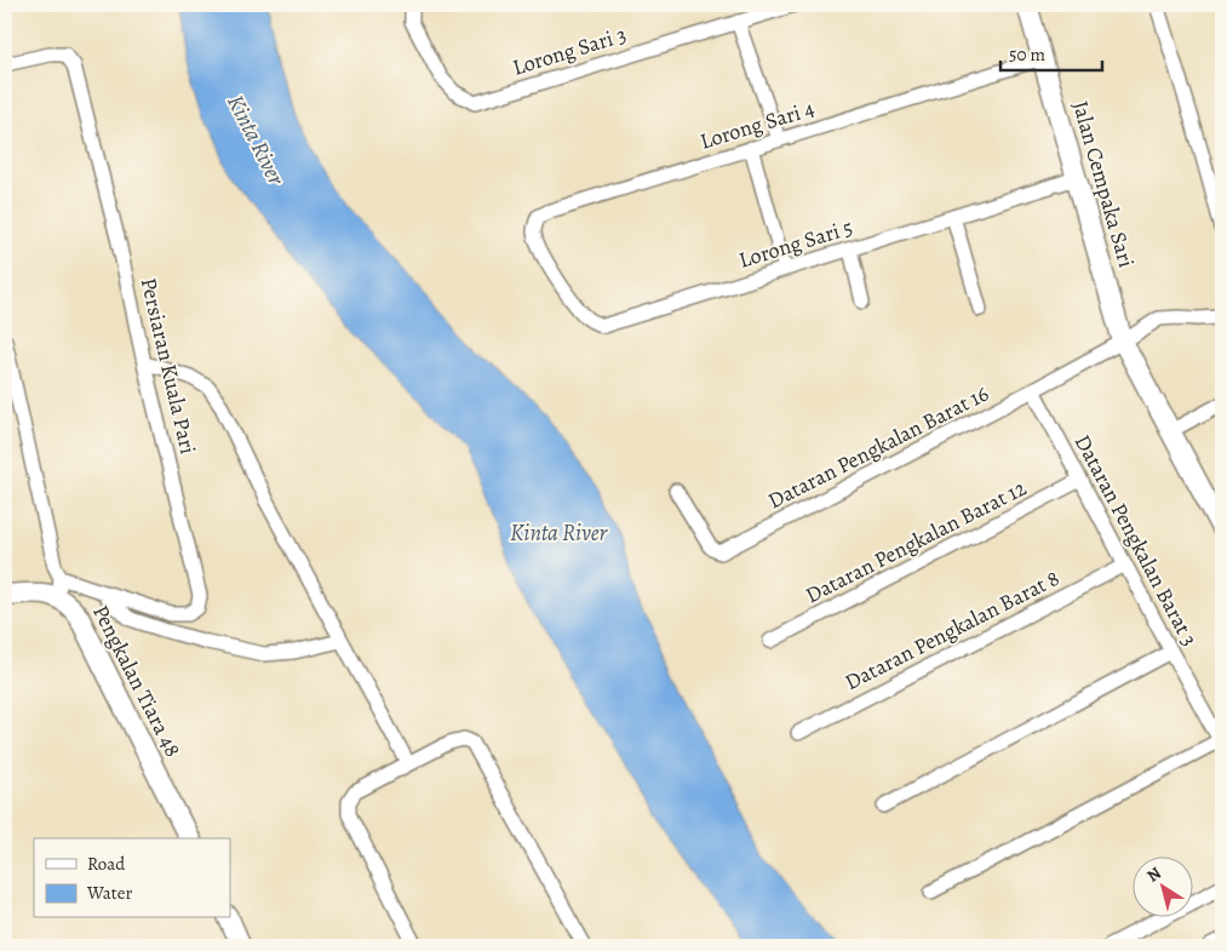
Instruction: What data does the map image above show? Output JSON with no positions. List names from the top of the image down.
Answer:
{
  "streets": {
    "street": [
      "Lorong Sari 3",
      "Lorong Sari 4",
      "Jalan Cempaka Sari",
      "Lorong Sari 5",
      "Persiaran Kuala Pari",
      "Dataran Pengkalan Barat 16",
      "Dataran Pengkalan Barat 3",
      "Dataran Pengkalan Barat 12",
      "Dataran Pengkalan Barat 8",
      "Pengkalan Tiara 48"
    ]
  },
  "crossings": [
    ["Lorong Sari 4", "Jalan Cempaka Sari"],
    ["Lorong Sari 4", "Lorong Sari 5"],
    ["Jalan Cempaka Sari", "Lorong Sari 5"],
    ["Jalan Cempaka Sari", "Dataran Pengkalan Barat 16"],
    ["Dataran Pengkalan Barat 16", "Dataran Pengkalan Barat 3"],
    ["Dataran Pengkalan Barat 3", "Dataran Pengkalan Barat 12"],
    ["Dataran Pengkalan Barat 3", "Dataran Pengkalan Barat 8"]
  ],
  "water": ["Kinta River"],
  "legend": ["Road", "Water"],
  "scale_bar": "50 m",
  "north": "top left"
}
